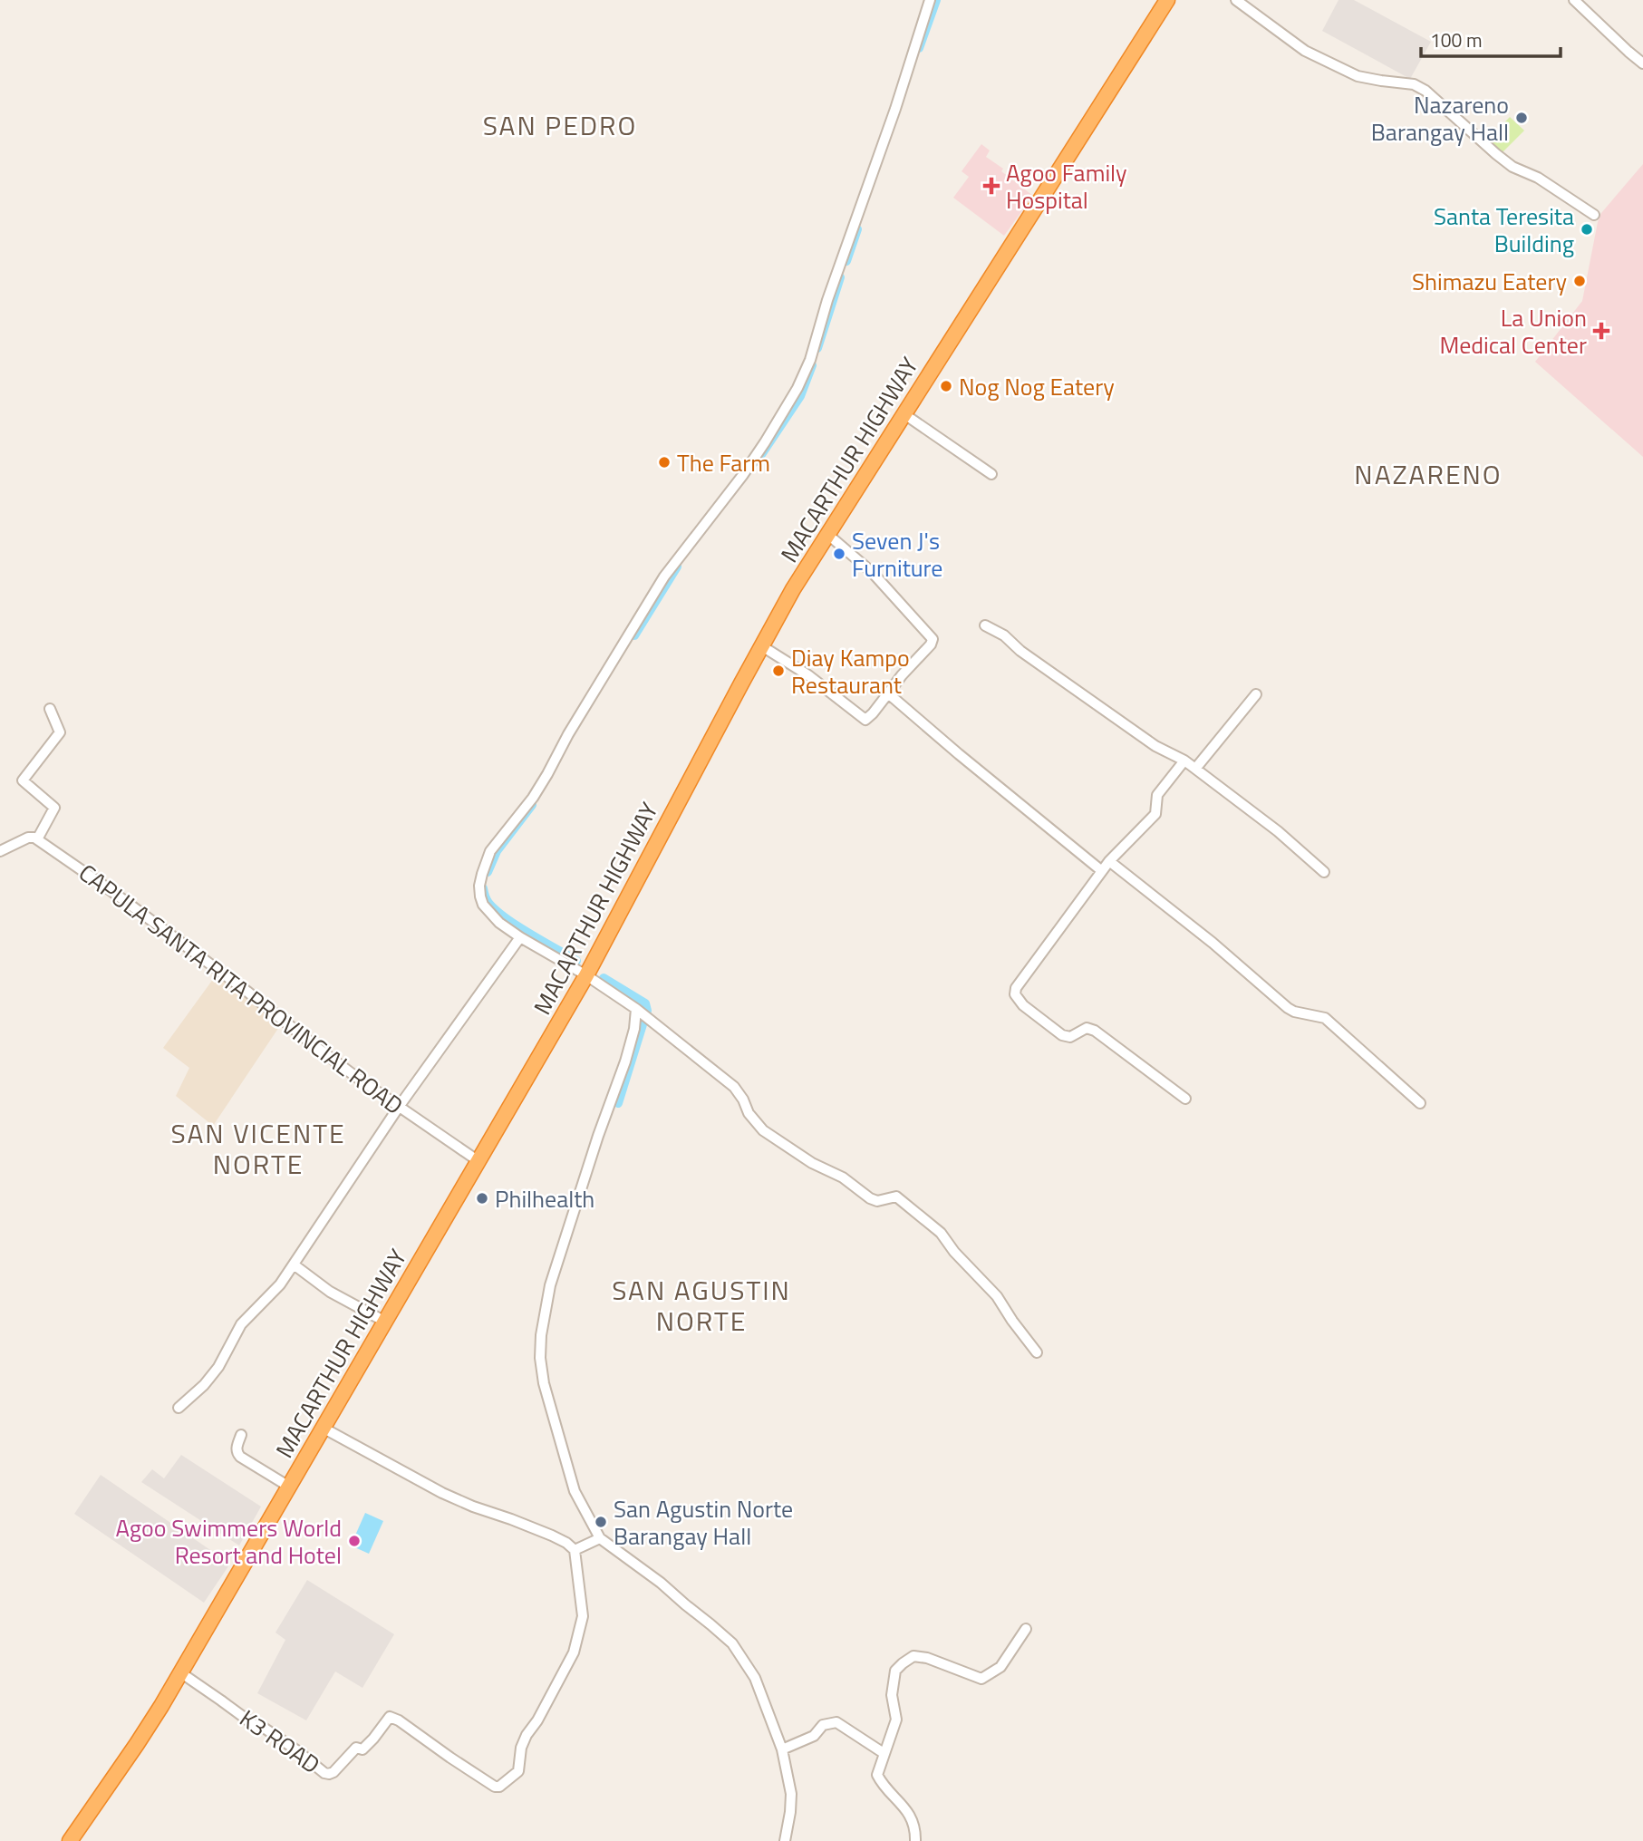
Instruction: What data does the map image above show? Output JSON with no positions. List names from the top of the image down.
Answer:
{
  "streets": {
    "highway": ["MACARTHUR HIGHWAY"],
    "street": ["CAPULA SANTA RITA PROVINCIAL ROAD", "K3 ROAD"]
  },
  "crossings": [
    ["MACARTHUR HIGHWAY", "CAPULA SANTA RITA PROVINCIAL ROAD"],
    ["MACARTHUR HIGHWAY", "K3 ROAD"]
  ],
  "districts": [
    "SAN PEDRO",
    "NAZARENO",
    "SAN VICENTE NORTE",
    "SAN AGUSTIN NORTE"
  ],
  "places": {
    "other": [
      "Nazareno Barangay Hall",
      "Santa Teresita Building",
      "Shimazu Eatery",
      "Nog Nog Eatery",
      "The Farm",
      "Seven J's Furniture",
      "Diay Kampo Restaurant",
      "Philhealth",
      "San Agustin Norte Barangay Hall",
      "Agoo Swimmers World Resort and Hotel"
    ],
    "health": ["Agoo Family Hospital", "La Union Medical Center"]
  },
  "scale_bar": "100 m"
}
